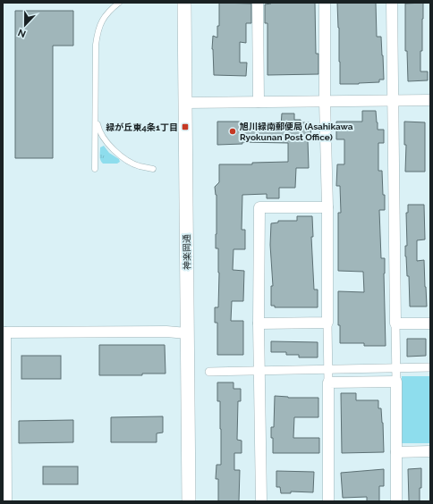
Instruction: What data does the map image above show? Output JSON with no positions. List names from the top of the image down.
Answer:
{
  "streets": {
    "street": ["神楽岡通"]
  },
  "places": {
    "transit": ["緑が丘東4条1丁目"],
    "other": ["旭川緑南郵便局 (Asahikawa Ryokunan Post Office)"]
  },
  "north": "bottom"
}
